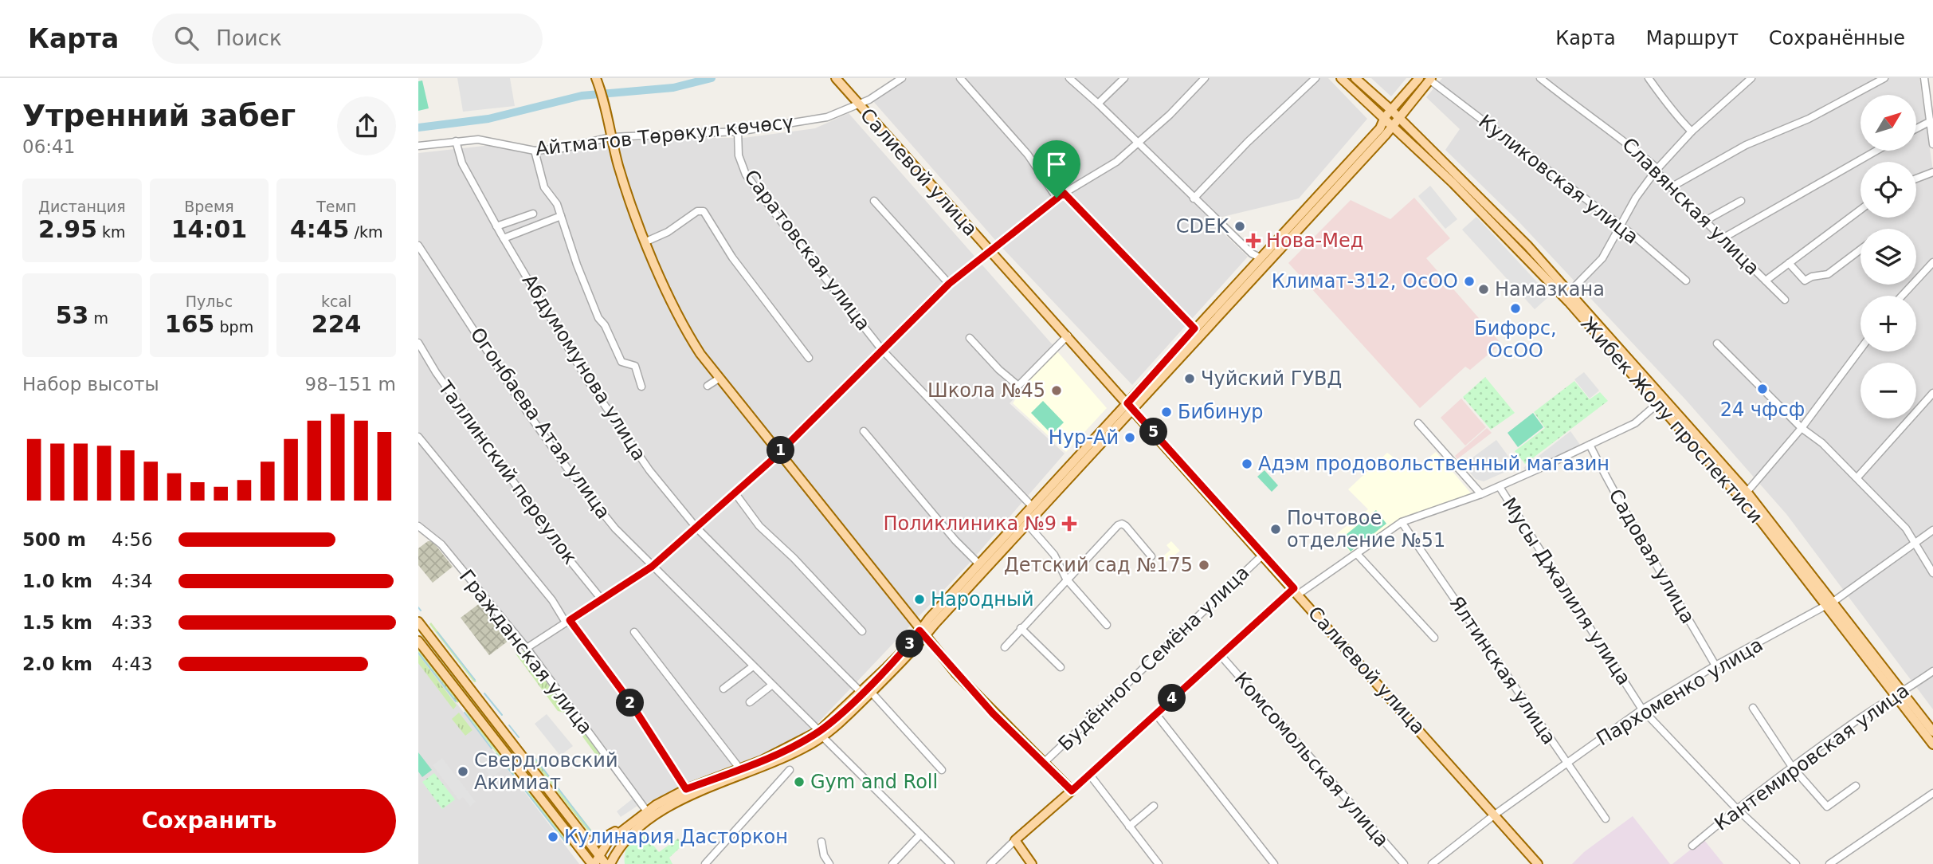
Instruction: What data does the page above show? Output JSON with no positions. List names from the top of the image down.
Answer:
{
  "streets": {
    "main road": ["Салиевой улица", "Жибек Жолу проспектиси", "Будённого Семёна улица"],
    "street": [
      "Айтматов Төрөкул көчөсү",
      "Куликовская улица",
      "Славянская улица",
      "Саратовская улица",
      "Абдумомунова улица",
      "Огонбаева Атая улица",
      "Таллинский переулок",
      "Садовая улица",
      "Мусы Джалиля улица",
      "Гражданская улица",
      "Ялтинская улица",
      "Пархоменко улица",
      "Кантемировская улица",
      "Комсомольская улица"
    ]
  },
  "crossings": [
    ["Айтматов Төрөкул көчөсү", "Салиевой улица"],
    ["Айтматов Төрөкул көчөсү", "Саратовская улица"],
    ["Айтматов Төрөкул көчөсү", "Абдумомунова улица"],
    ["Салиевой улица", "Будённого Семёна улица"],
    ["Салиевой улица", "Пархоменко улица"],
    ["Жибек Жолу проспектиси", "Будённого Семёна улица"],
    ["Жибек Жолу проспектиси", "Пархоменко улица"],
    ["Жибек Жолу проспектиси", "Кантемировская улица"],
    ["Садовая улица", "Будённого Семёна улица"],
    ["Садовая улица", "Пархоменко улица"],
    ["Мусы Джалиля улица", "Будённого Семёна улица"],
    ["Мусы Джалиля улица", "Пархоменко улица"],
    ["Мусы Джалиля улица", "Кантемировская улица"],
    ["Будённого Семёна улица", "Ялтинская улица"],
    ["Будённого Семёна улица", "Комсомольская улица"],
    ["Ялтинская улица", "Пархоменко улица"]
  ],
  "places": {
    "other": [
      "CDEK",
      "Климат-312, ОсОО",
      "Намазкана",
      "Бифорс, ОсОО",
      "Чуйский ГУВД",
      "24 чфсф",
      "Школа №45",
      "Бибинур",
      "Нур-Ай",
      "Адэм продовольственный магазин",
      "Почтовое отделение №51",
      "Детский сад №175",
      "Народный",
      "Свердловский Акимиат",
      "Gym and Roll",
      "Кулинария Дасторкон"
    ],
    "health": ["Нова-Мед", "Поликлиника №9"]
  },
  "north": "top right",
  "page": {
    "header": "Карта",
    "search": "Поиск",
    "nav": ["Карта", "Маршрут", "Сохранённые"],
    "heading": ["Утренний забег", "06:41"],
    "map_buttons": ["+", "−"],
    "stats": [
      ["Дистанция", "2.95 km"],
      ["Время", "14:01"],
      ["Темп", "4:45 /km"],
      ["53 m"],
      ["Пульс", "165 bpm"],
      ["kcal", "224"]
    ],
    "chart": ["Набор высоты", "98–151 m"],
    "pins": [
      "5",
      "1",
      "3",
      "4",
      "2"
    ],
    "list": [
      {
        "name": "500 m",
        "note": "4:56"
      },
      {
        "name": "1.0 km",
        "note": "4:34"
      },
      {
        "name": "1.5 km",
        "note": "4:33"
      },
      {
        "name": "2.0 km",
        "note": "4:43"
      }
    ],
    "buttons": "Сохранить"
  }
}
